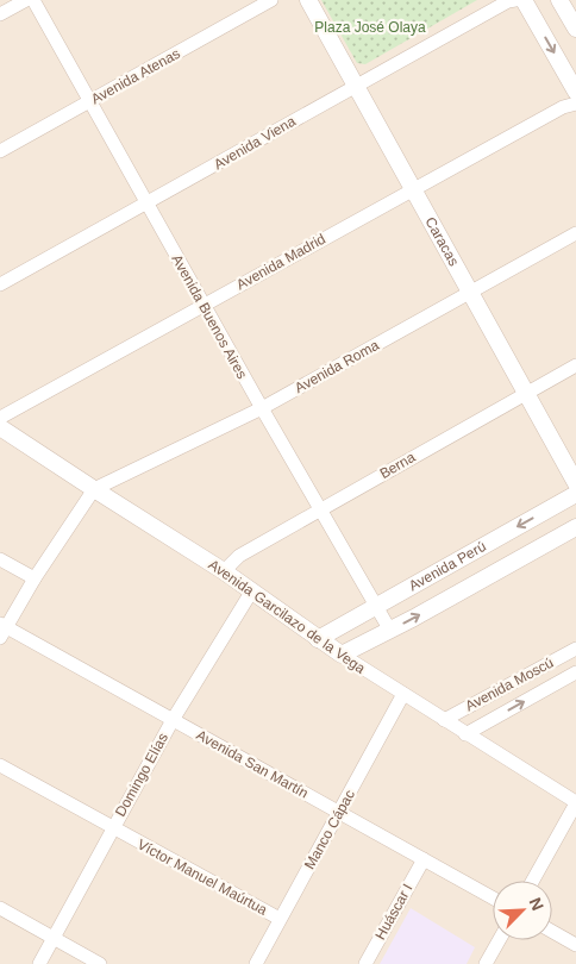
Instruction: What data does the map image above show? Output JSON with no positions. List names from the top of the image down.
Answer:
{
  "streets": {
    "street": [
      "Avenida Atenas",
      "Avenida Viena",
      "Caracas",
      "Avenida Madrid",
      "Avenida Buenos Aires",
      "Avenida Roma",
      "Berna",
      "Avenida Perú",
      "Avenida Garcilazo de la Vega",
      "Avenida Moscú",
      "Avenida San Martín",
      "Domingo Elías",
      "Manco Cápac",
      "Víctor Manuel Maúrtua",
      "Huáscar I"
    ]
  },
  "crossings": [
    ["Avenida Atenas", "Avenida Buenos Aires"],
    ["Avenida Viena", "Caracas"],
    ["Avenida Viena", "Avenida Buenos Aires"],
    ["Caracas", "Avenida Madrid"],
    ["Caracas", "Avenida Roma"],
    ["Caracas", "Berna"],
    ["Avenida Madrid", "Avenida Buenos Aires"],
    ["Avenida Buenos Aires", "Avenida Roma"],
    ["Avenida Buenos Aires", "Berna"],
    ["Avenida Buenos Aires", "Avenida Perú"],
    ["Avenida Roma", "Avenida Garcilazo de la Vega"],
    ["Berna", "Avenida Garcilazo de la Vega"],
    ["Avenida Perú", "Avenida Garcilazo de la Vega"],
    ["Avenida Garcilazo de la Vega", "Avenida Moscú"],
    ["Avenida Garcilazo de la Vega", "Domingo Elías"],
    ["Avenida Garcilazo de la Vega", "Manco Cápac"],
    ["Avenida San Martín", "Domingo Elías"],
    ["Avenida San Martín", "Manco Cápac"],
    ["Avenida San Martín", "Huáscar I"],
    ["Domingo Elías", "Víctor Manuel Maúrtua"],
    ["Manco Cápac", "Víctor Manuel Maúrtua"]
  ],
  "parks": ["Plaza José Olaya"],
  "north": "top right"
}
